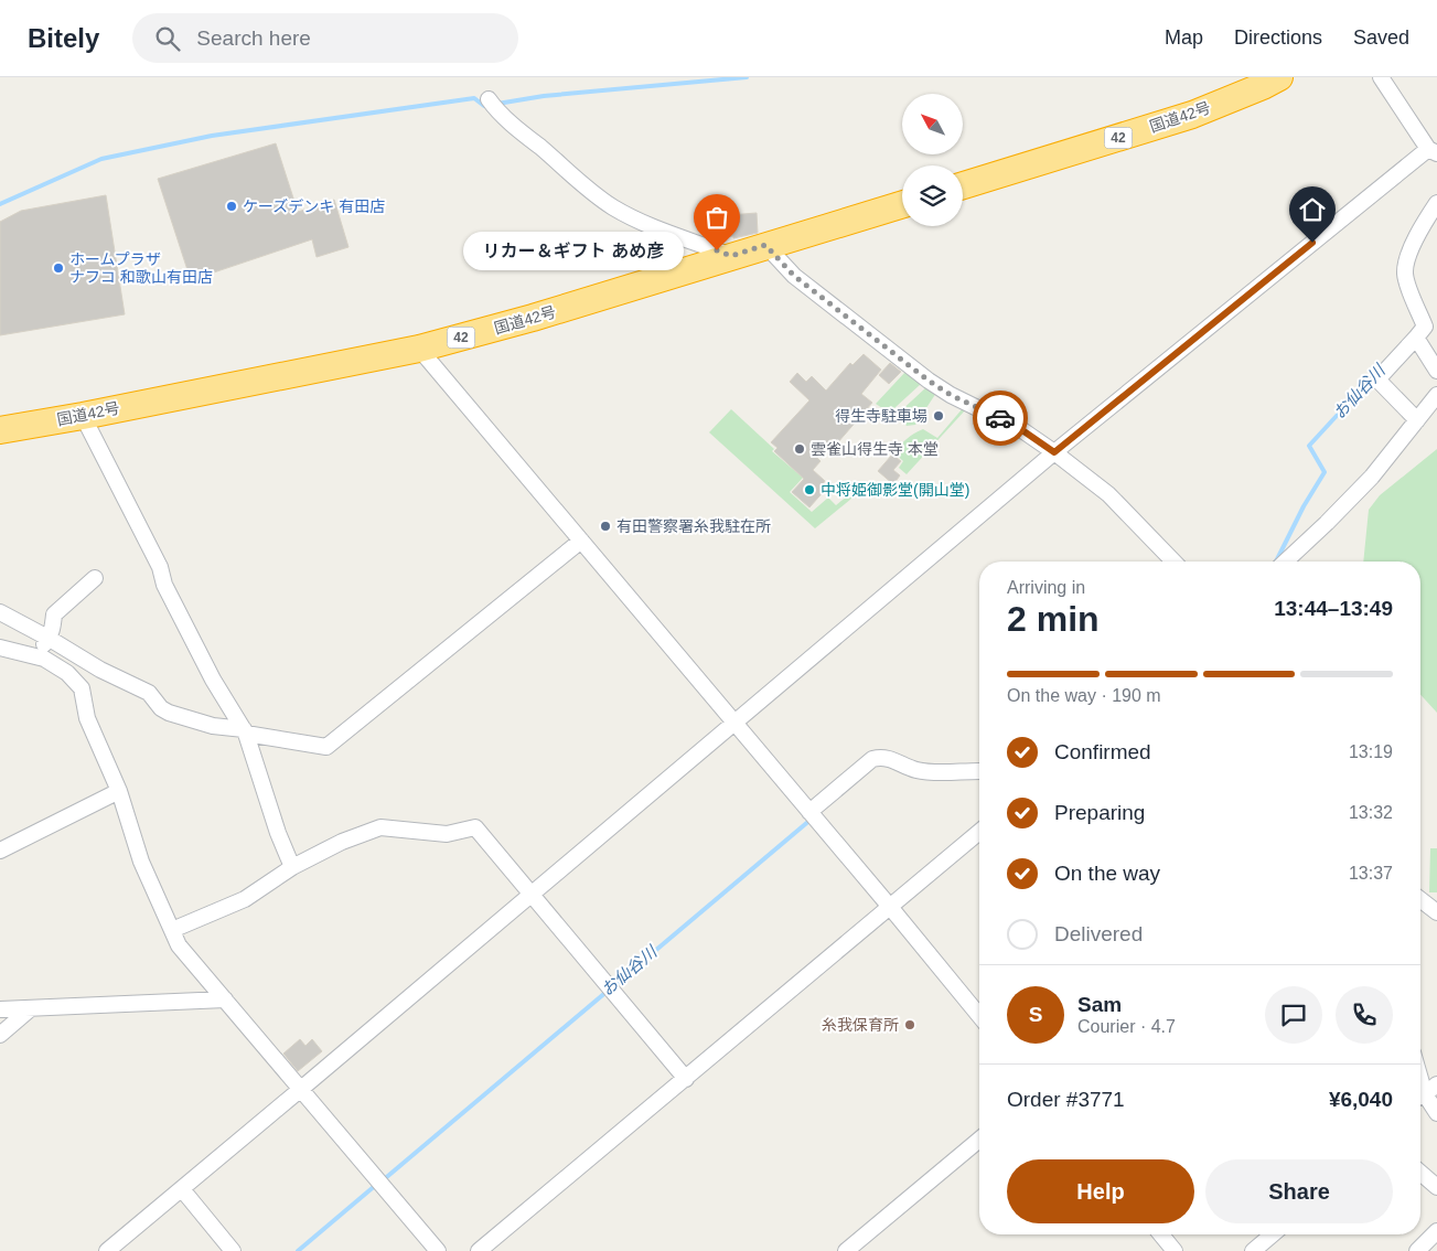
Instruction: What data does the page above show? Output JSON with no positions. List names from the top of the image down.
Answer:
{
  "streets": {
    "highway": ["国道42号", "42"]
  },
  "water": ["お仙谷川"],
  "places": [
    "ケーズデンキ 有田店",
    "リカー＆ギフト あめ彦",
    "ホームプラザ ナフコ 和歌山有田店",
    "得生寺駐車場",
    "雲雀山得生寺 本堂",
    "中将姫御影堂(開山堂)",
    "有田警察署糸我駐在所",
    "糸我保育所"
  ],
  "north": "top left",
  "page": {
    "header": "Bitely",
    "search": "Search here",
    "nav": ["Map", "Directions", "Saved"],
    "bubble": "リカー＆ギフト あめ彦",
    "heading": ["2 min", "Arriving in", "13:44–13:49"],
    "panel": [
      "Sam",
      "Courier · 4.7",
      "Order #3771",
      "¥6,040"
    ],
    "bar": "On the way · 190 m",
    "list": [
      ["Confirmed", "13:19"],
      ["Preparing", "13:32"],
      ["On the way", "13:37"],
      "Delivered"
    ],
    "round": "S",
    "buttons": ["Help", "Share"]
  }
}
